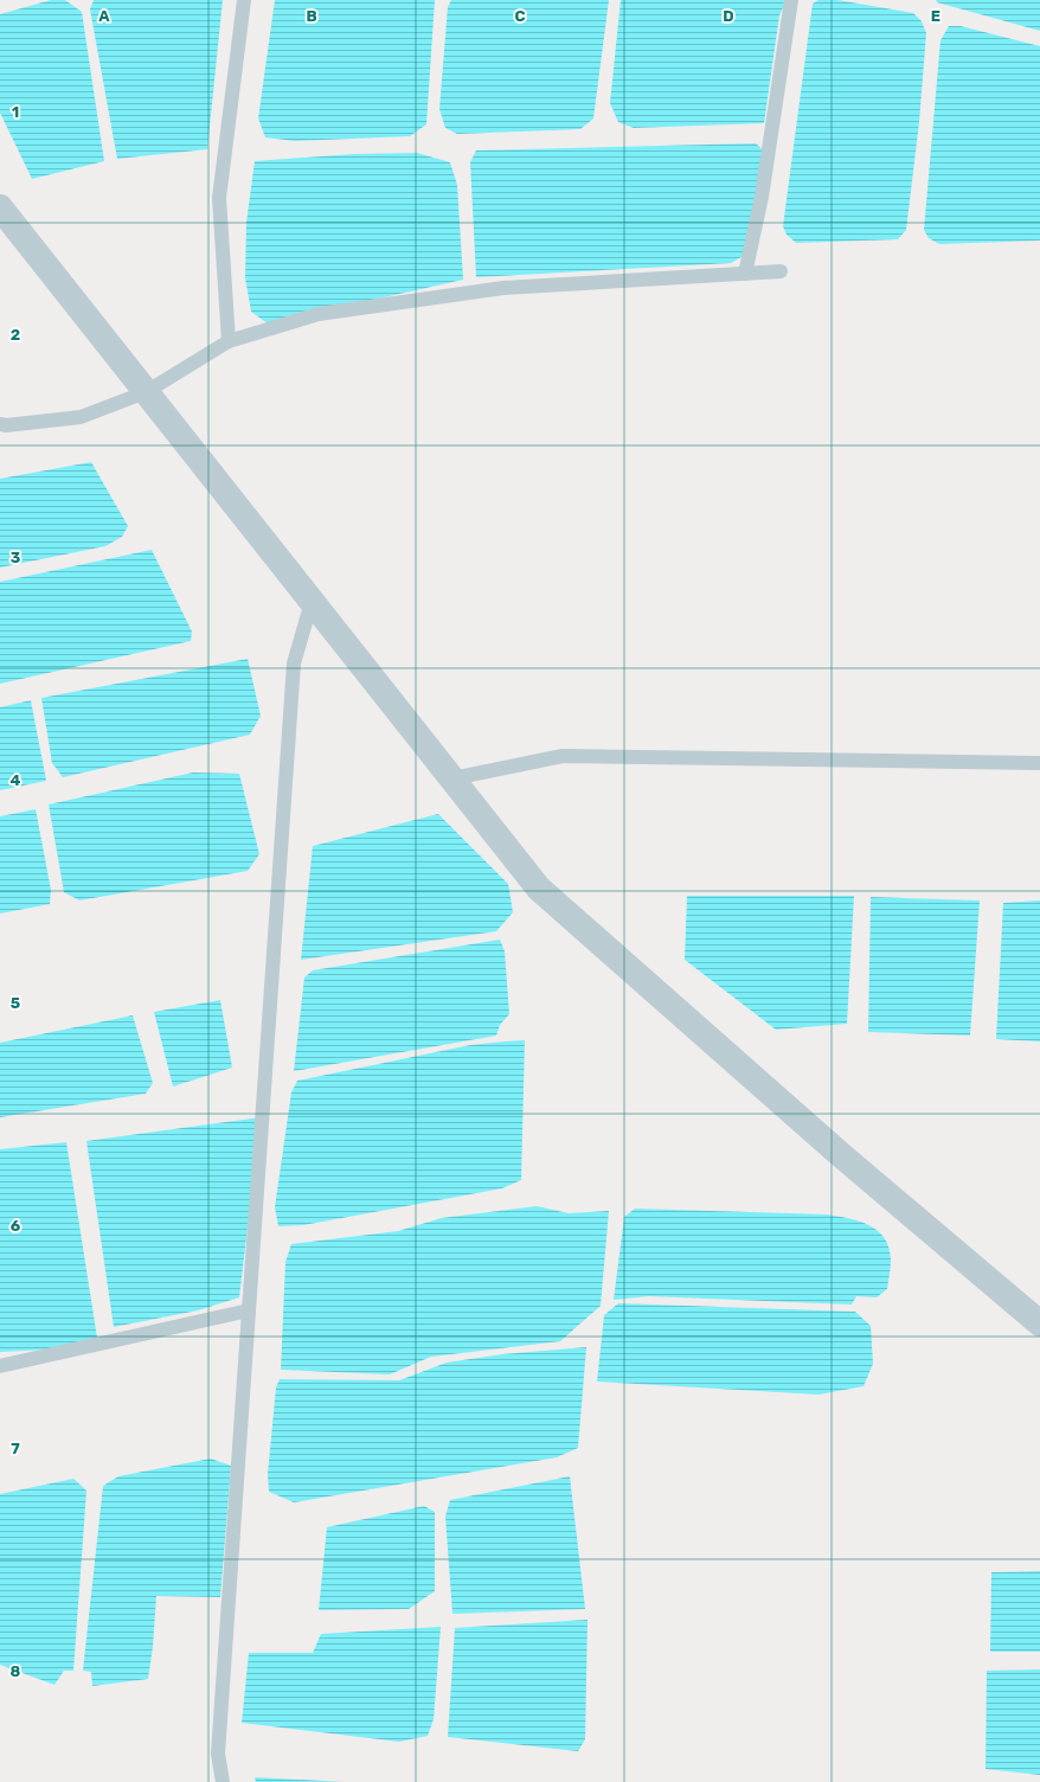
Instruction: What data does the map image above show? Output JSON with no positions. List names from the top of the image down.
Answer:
{
  "grid": {
    "columns": [
      "A",
      "B",
      "C",
      "D",
      "E"
    ],
    "rows": [
      "1",
      "2",
      "3",
      "4",
      "5",
      "6",
      "7",
      "8"
    ]
  }
}
